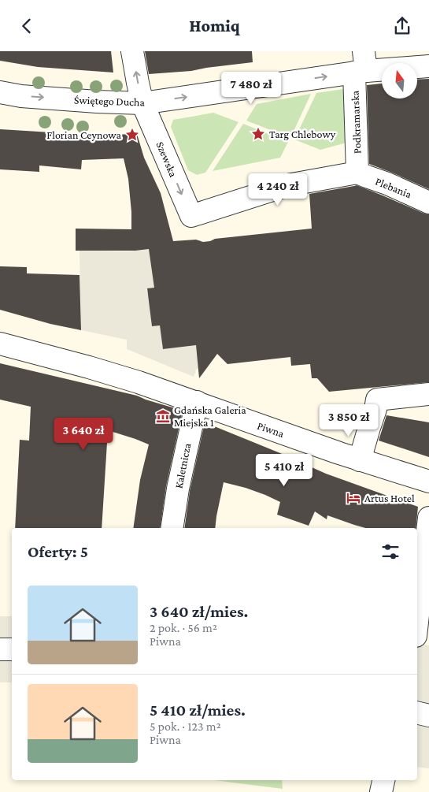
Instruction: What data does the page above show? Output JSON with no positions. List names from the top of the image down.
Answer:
{
  "streets": {
    "street": [
      "Świętego Ducha",
      "Podkramarska",
      "Szewska",
      "Plebania",
      "Piwna",
      "Kaletnicza"
    ]
  },
  "crossings": [
    ["Świętego Ducha", "Podkramarska"],
    ["Świętego Ducha", "Szewska"],
    ["Podkramarska", "Szewska"],
    ["Podkramarska", "Plebania"],
    ["Szewska", "Plebania"],
    ["Piwna", "Kaletnicza"]
  ],
  "one_way": ["Świętego Ducha"],
  "places": {
    "place": ["Targ Chlebowy", "Florian Ceynowa"],
    "museum": ["Gdańska Galeria Miejska 1"],
    "hotel": ["Artus Hotel"]
  },
  "north": "top",
  "page": {
    "header": "Homiq",
    "price": [
      "7 480 zł",
      "4 240 zł",
      "3 850 zł",
      "3 640 zł",
      "5 410 zł"
    ],
    "heading": "Oferty: 5",
    "list": [
      {
        "name": "3 640 zł/mies.",
        "note": "2 pok. · 56 m² · Piwna"
      },
      {
        "name": "5 410 zł/mies.",
        "note": "5 pok. · 123 m² · Piwna"
      }
    ]
  }
}
